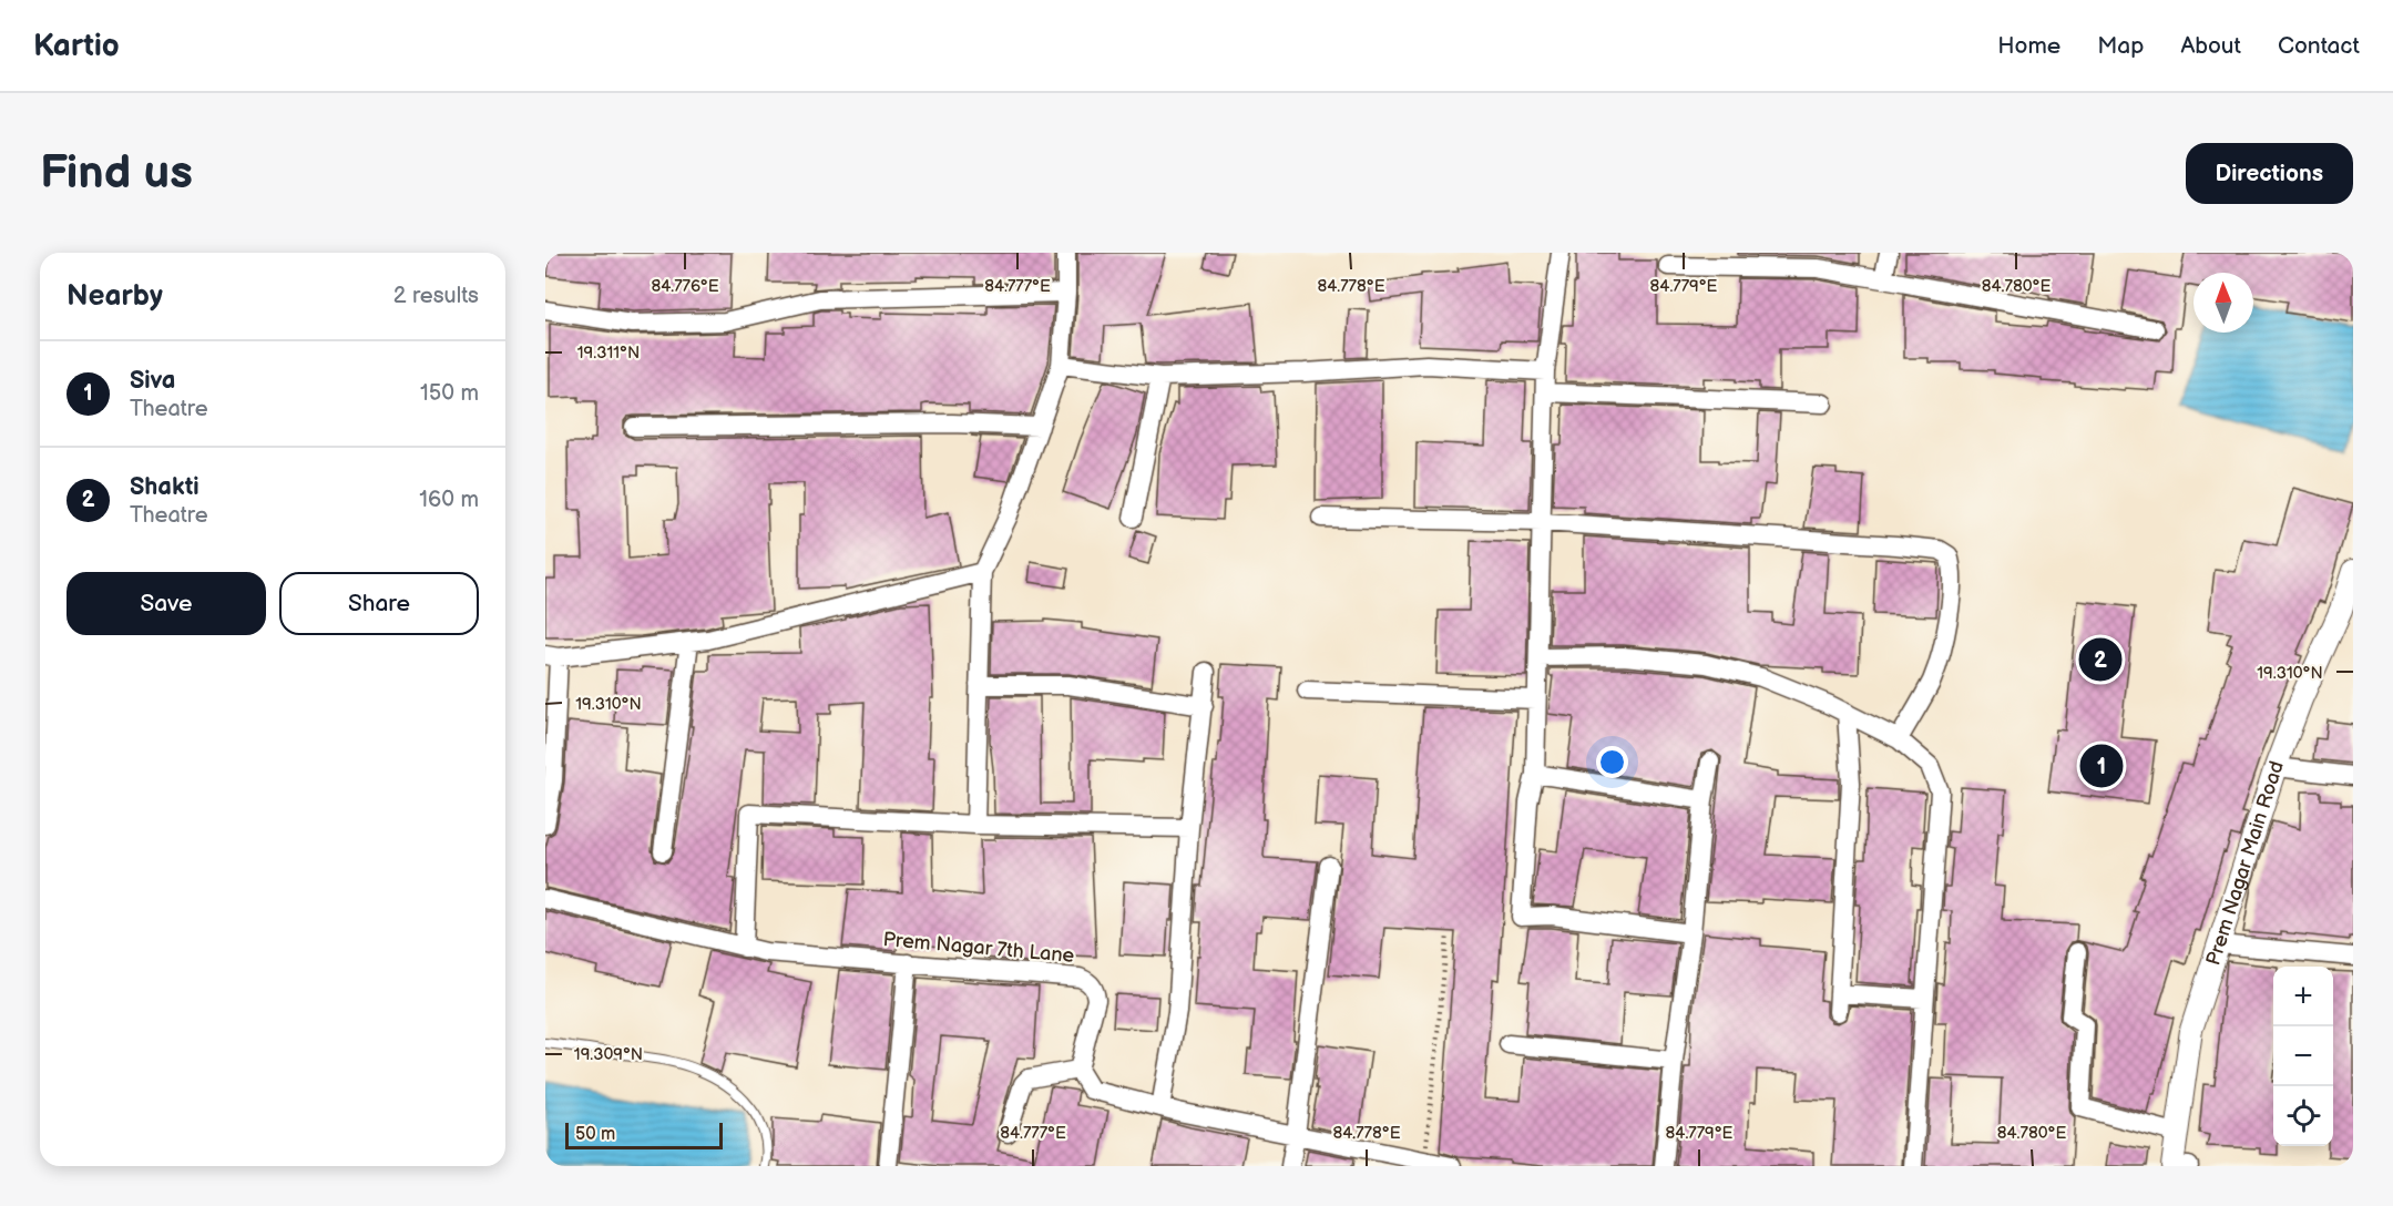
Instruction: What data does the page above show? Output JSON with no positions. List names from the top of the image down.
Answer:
{
  "streets": {
    "street": ["Prem Nagar Main Road", "Prem Nagar 7th Lane"]
  },
  "scale_bar": "50 m",
  "north": "top",
  "page": {
    "header": "Kartio",
    "nav": [
      "Home",
      "Map",
      "About",
      "Contact"
    ],
    "buttons": [
      "Directions",
      ["Save", "Share"]
    ],
    "title": "Find us",
    "heading": ["Nearby", "2 results"],
    "list": [
      {
        "mark": "1",
        "name": "Siva",
        "note": "Theatre",
        "value": "150 m"
      },
      {
        "mark": "2",
        "name": "Shakti",
        "note": "Theatre",
        "value": "160 m"
      }
    ],
    "pins": ["2", "1"],
    "map_buttons": ["+", "−"],
    "scale": "50 m"
  },
  "coordinates": [
    "84.776°E",
    "84.777°E",
    "84.778°E",
    "84.779°E",
    "84.780°E",
    "19.311°N",
    "19.310°N",
    "19.309°N"
  ]
}
